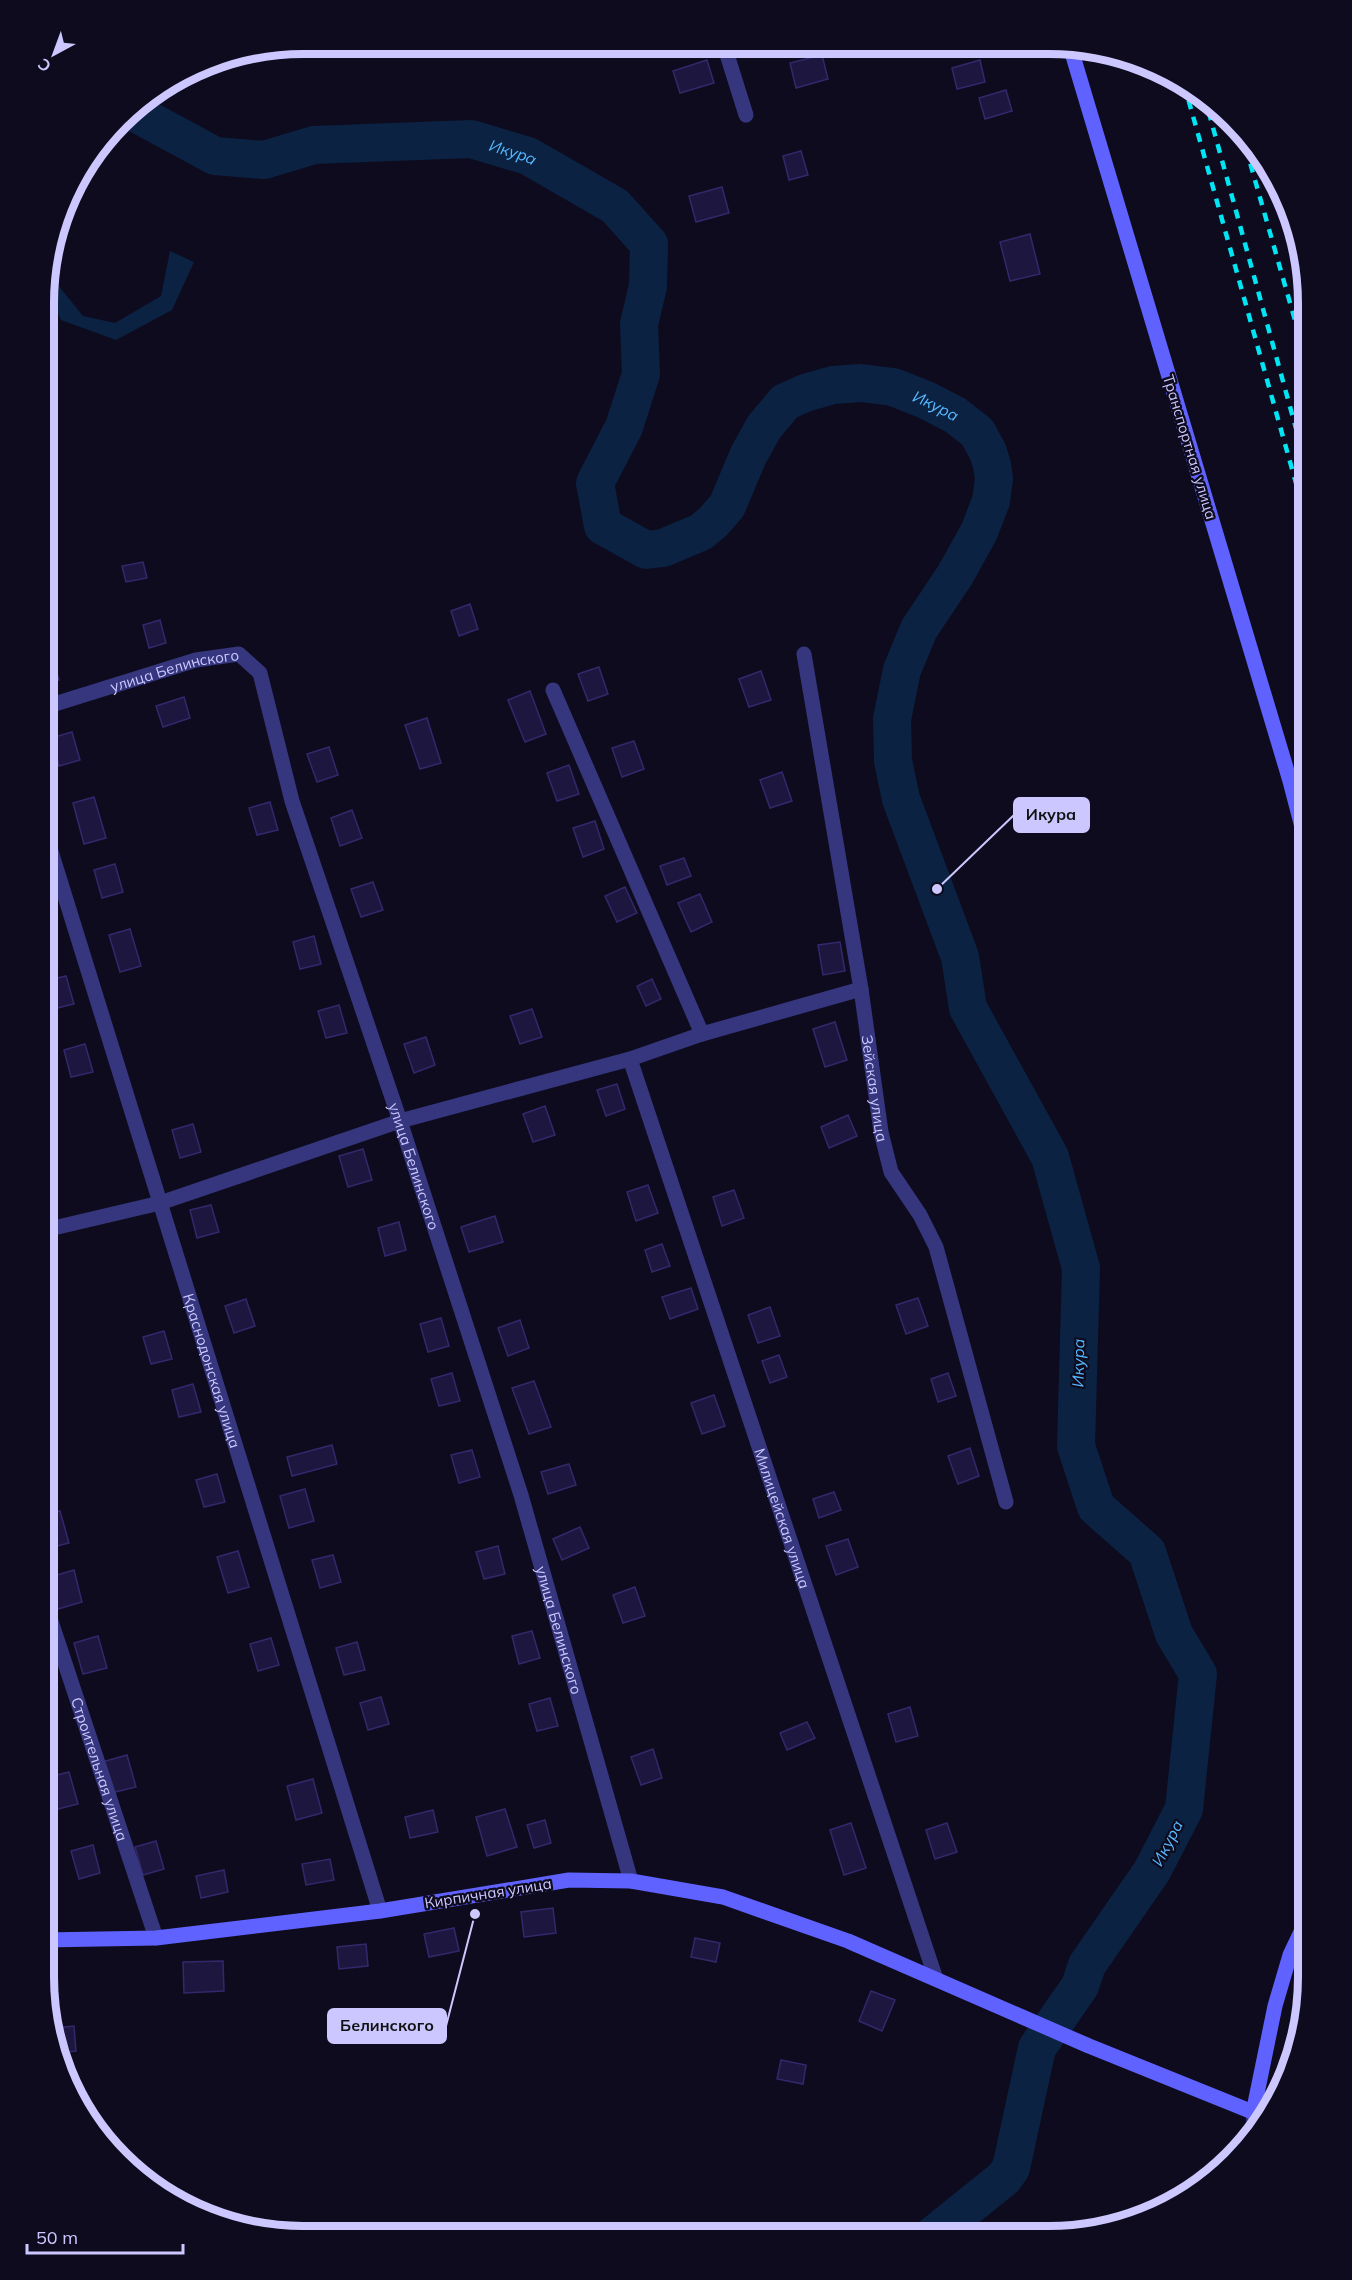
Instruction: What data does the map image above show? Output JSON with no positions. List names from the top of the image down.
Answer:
{
  "streets": {
    "street": [
      "Транспортная улица",
      "улица Белинского",
      "Зейская улица",
      "Краснодонская улица",
      "Милицейская улица",
      "Строительная улица",
      "Кирпичная улица"
    ]
  },
  "crossings": [
    ["улица Белинского", "Кирпичная улица"],
    ["Краснодонская улица", "Кирпичная улица"],
    ["Милицейская улица", "Кирпичная улица"],
    ["Строительная улица", "Кирпичная улица"]
  ],
  "water": ["Икура"],
  "places": ["Икура", "Белинского"],
  "scale_bar": "50 m",
  "north": "bottom left"
}
